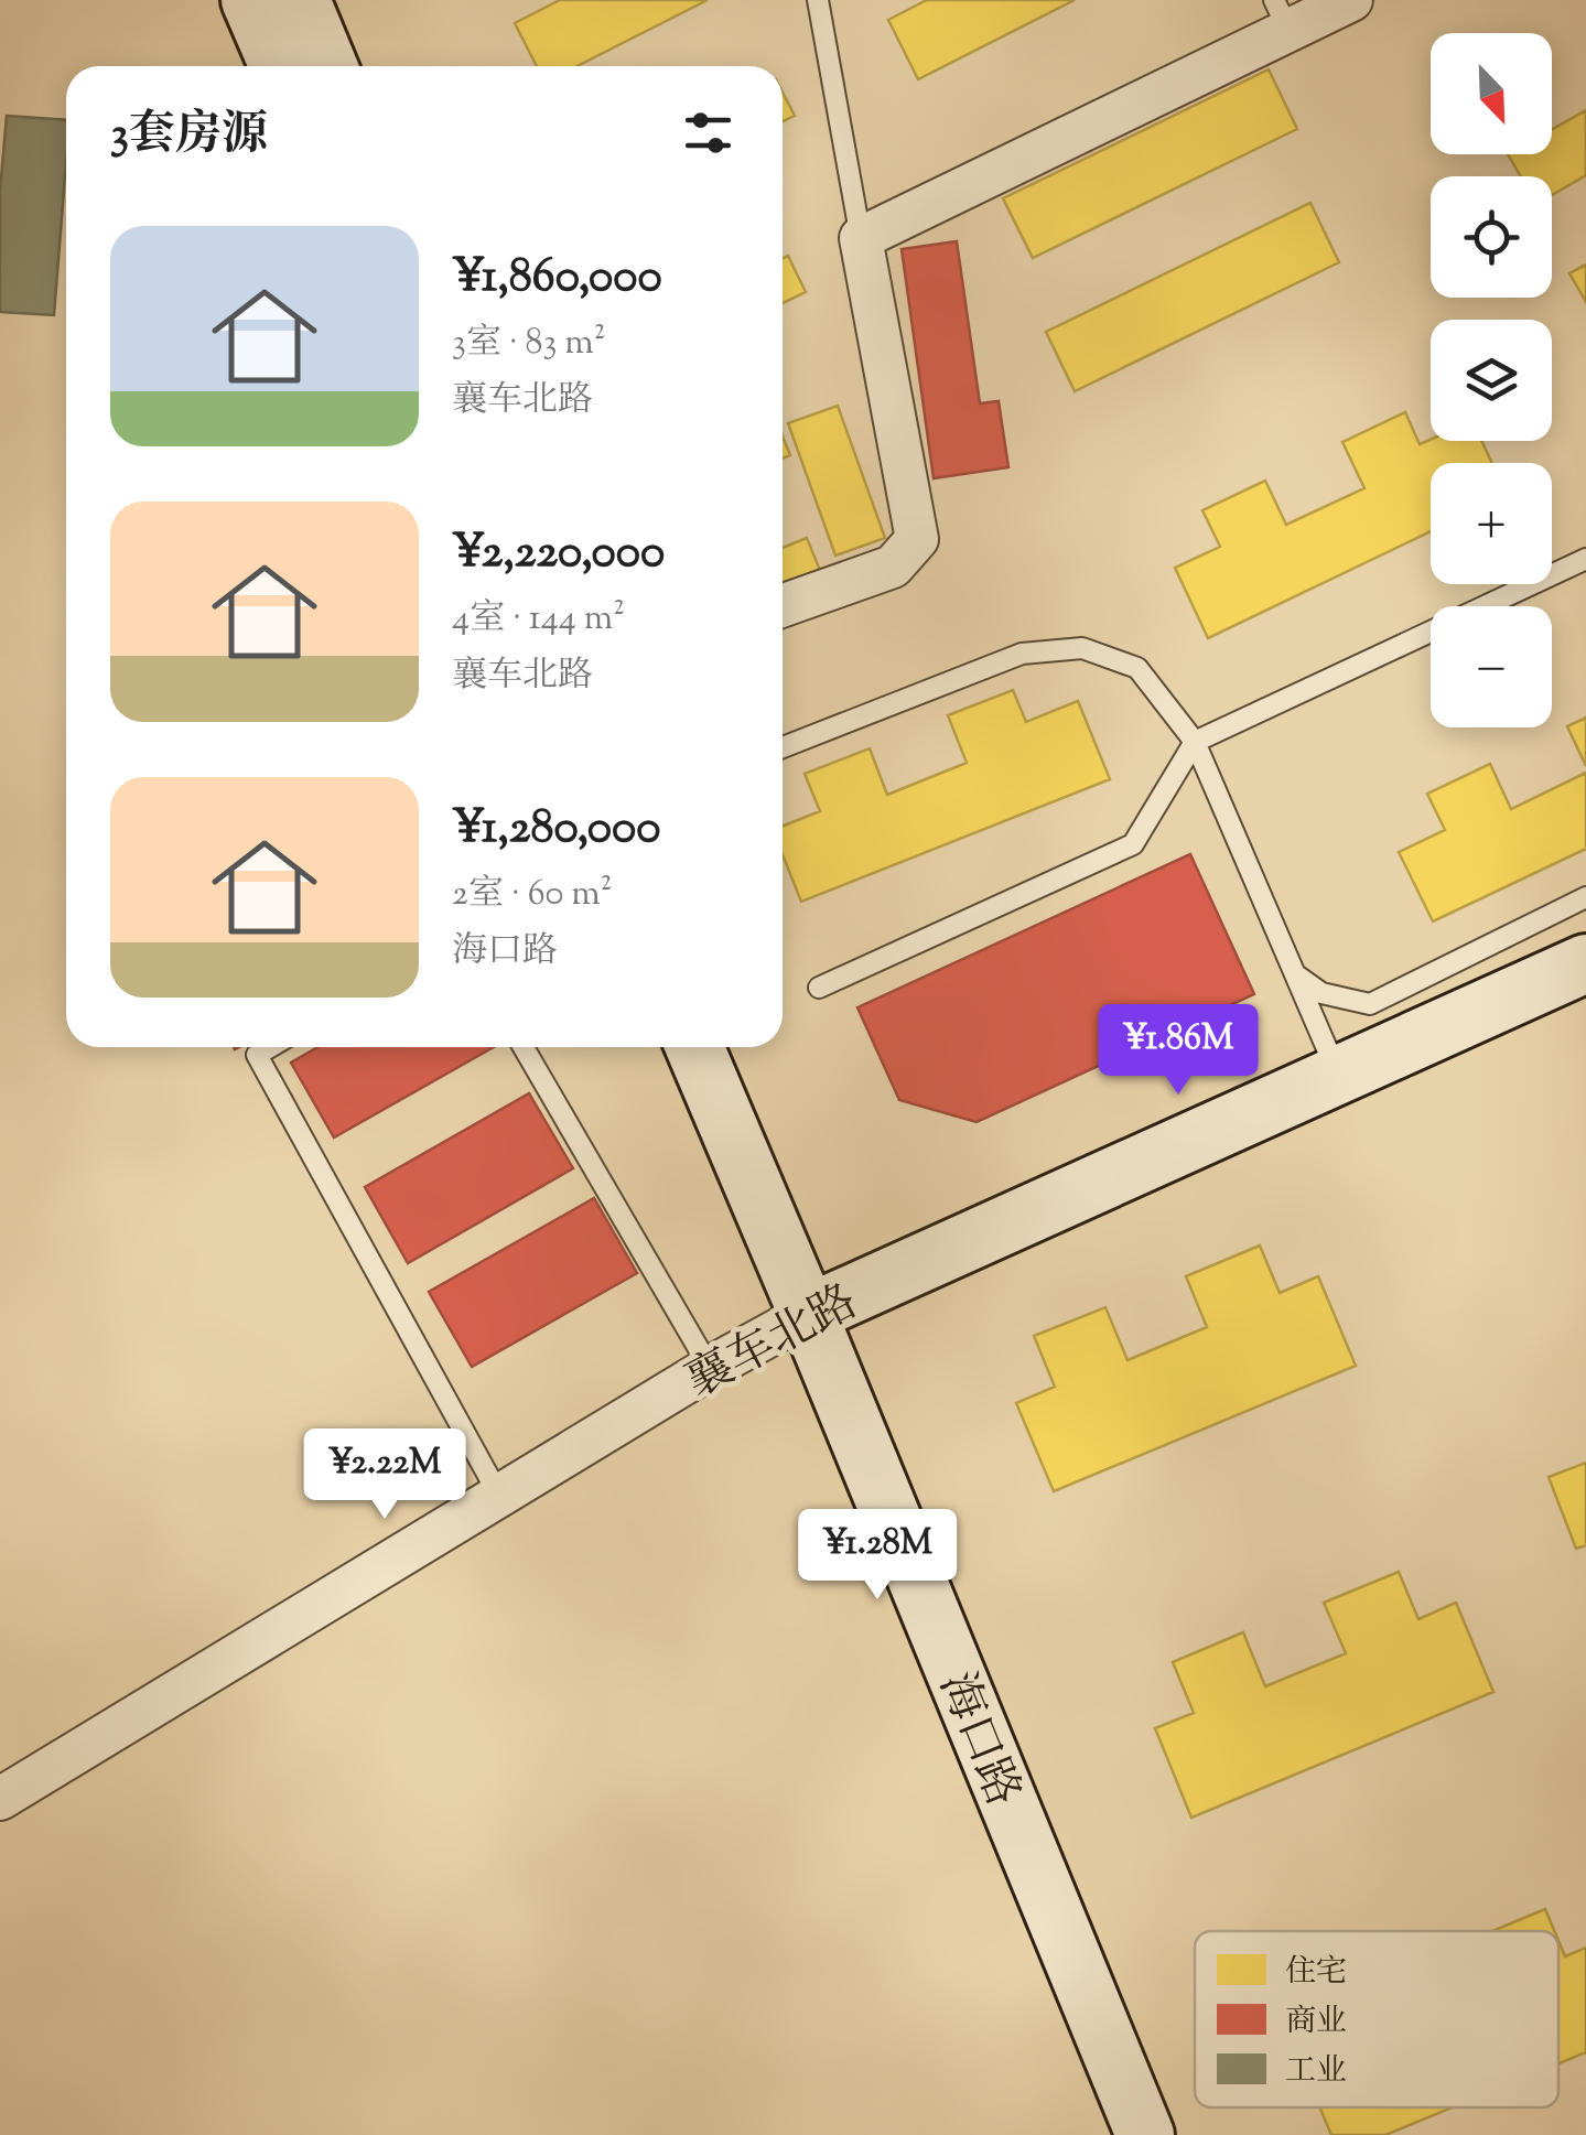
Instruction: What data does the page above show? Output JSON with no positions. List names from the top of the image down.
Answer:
{
  "streets": {
    "street": ["襄车北路", "海口路"]
  },
  "crossings": [
    ["襄车北路", "海口路"]
  ],
  "legend": ["住宅", "商业", "工业"],
  "north": "bottom right",
  "page": {
    "map_buttons": ["+", "−"],
    "heading": "3套房源",
    "list": [
      {
        "name": "¥1,860,000",
        "note": "3室 · 83 m² · 襄车北路"
      },
      {
        "name": "¥2,220,000",
        "note": "4室 · 144 m² · 襄车北路"
      },
      {
        "name": "¥1,280,000",
        "note": "2室 · 60 m² · 海口路"
      }
    ],
    "price": ["¥1.86M", "¥2.22M", "¥1.28M"]
  }
}
